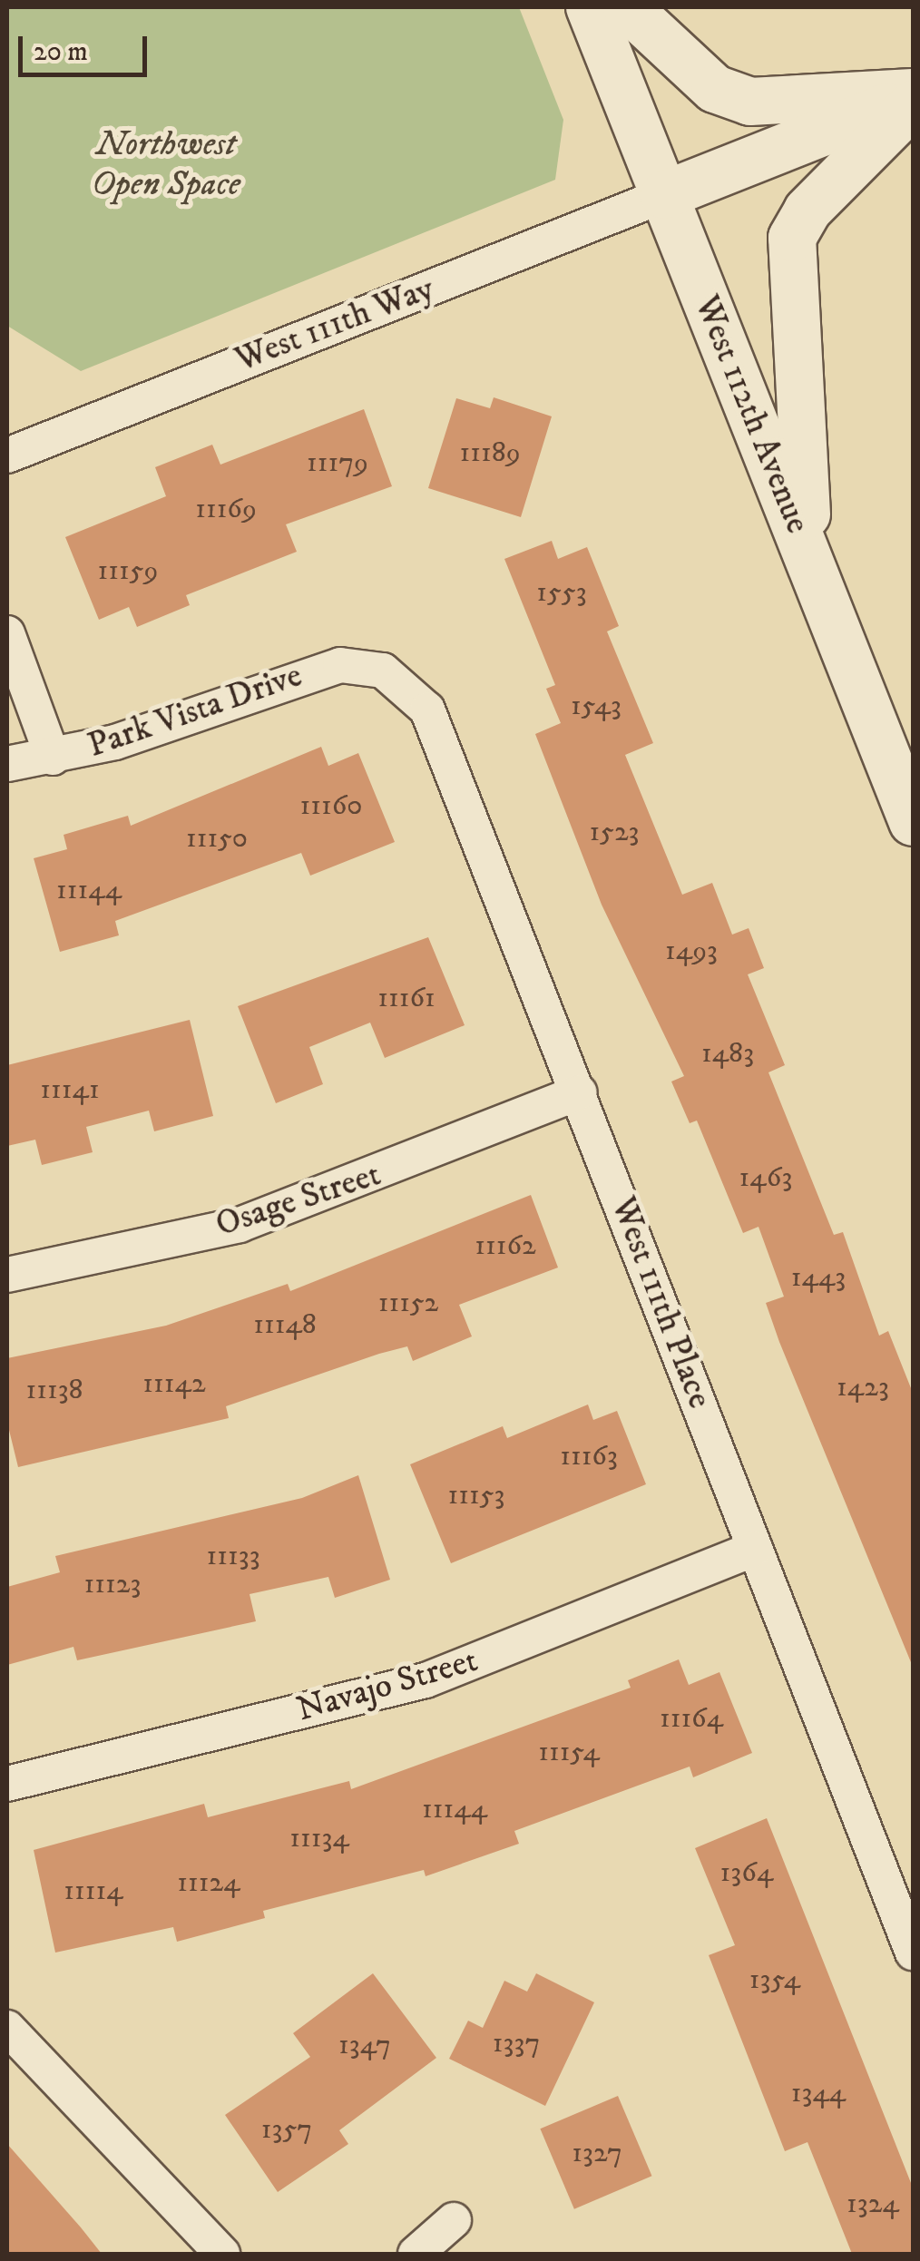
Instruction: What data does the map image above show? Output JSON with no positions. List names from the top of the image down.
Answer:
{
  "streets": {
    "street": [
      "West 111th Way",
      "West 112th Avenue",
      "Park Vista Drive",
      "Osage Street",
      "West 111th Place",
      "Navajo Street"
    ]
  },
  "crossings": [
    ["West 111th Way", "West 112th Avenue"],
    ["Park Vista Drive", "West 111th Place"],
    ["Osage Street", "West 111th Place"],
    ["West 111th Place", "Navajo Street"]
  ],
  "parks": ["Northwest Open Space"],
  "house_numbers": [
    "11189",
    "11179",
    "11169",
    "11159",
    "1553",
    "1543",
    "11160",
    "1523",
    "11150",
    "11144",
    "1493",
    "11161",
    "1483",
    "11141",
    "1463",
    "11162",
    "1443",
    "11152",
    "11148",
    "11142",
    "1423",
    "11138",
    "11163",
    "11153",
    "11133",
    "11123",
    "11164",
    "11154",
    "11144",
    "11134",
    "1364",
    "11124",
    "11114",
    "1354",
    "1337",
    "1347",
    "1344",
    "1357",
    "1327",
    "1324"
  ],
  "scale_bar": "20 m"
}
